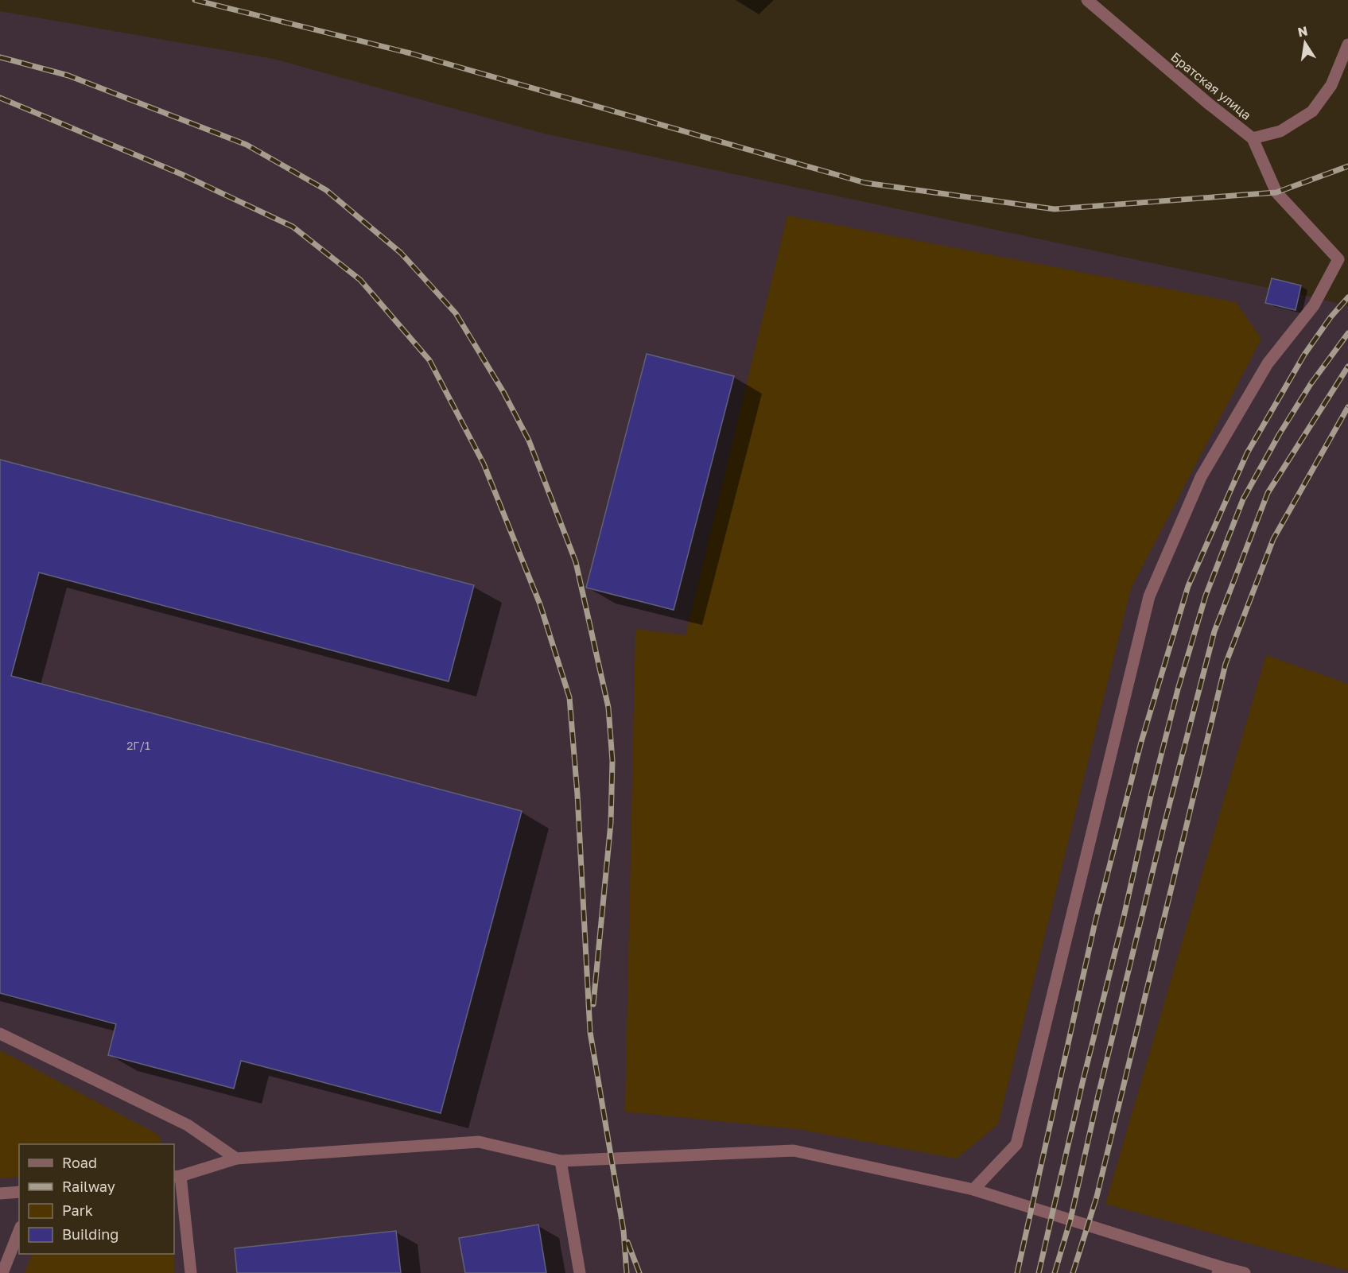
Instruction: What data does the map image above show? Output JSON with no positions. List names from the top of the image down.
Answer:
{
  "streets": {
    "street": ["Братская улица"]
  },
  "house_numbers": ["2Г/1"],
  "legend": [
    "Road",
    "Railway",
    "Park",
    "Building"
  ],
  "north": "top"
}
